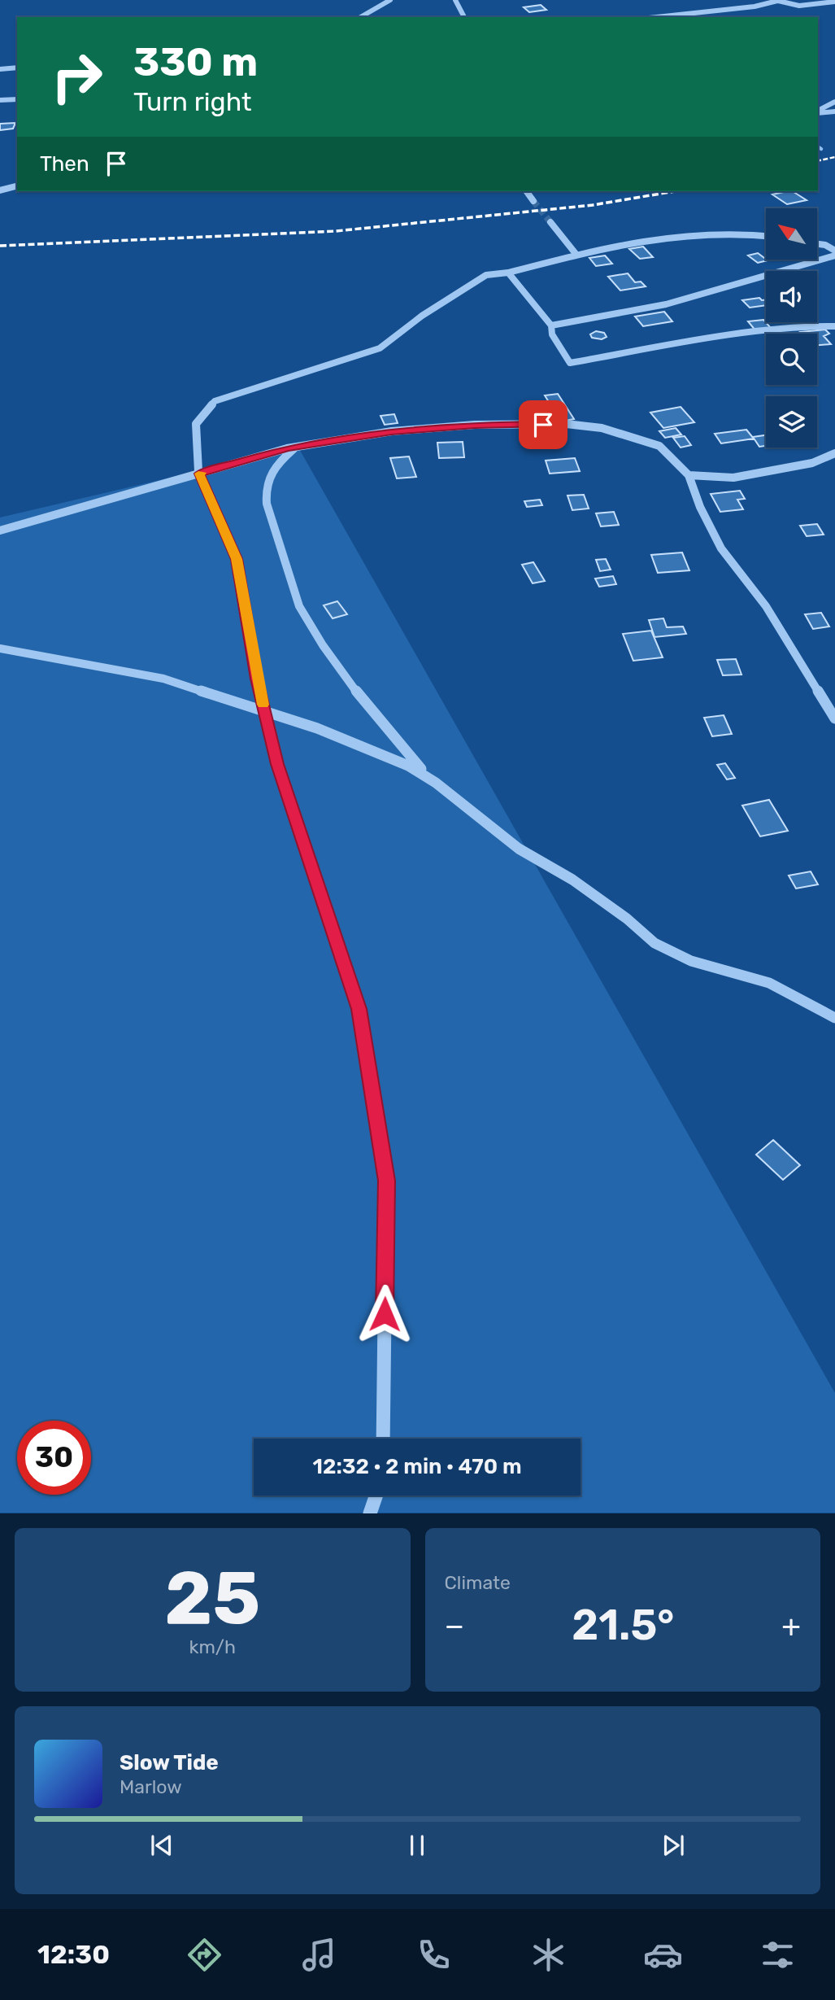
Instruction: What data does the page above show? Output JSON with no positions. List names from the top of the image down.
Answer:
{
  "north": "top left",
  "page": {
    "turn": ["330 m", "Turn right"],
    "then": "Then",
    "limit": "30",
    "trip": "12:32 · 2 min · 470 m",
    "tile": [
      ["25", "km/h"],
      "Climate"
    ],
    "heat": ["−", "21.5°", "+"],
    "song": ["Slow Tide", "Marlow"],
    "tabs": "12:30"
  }
}
